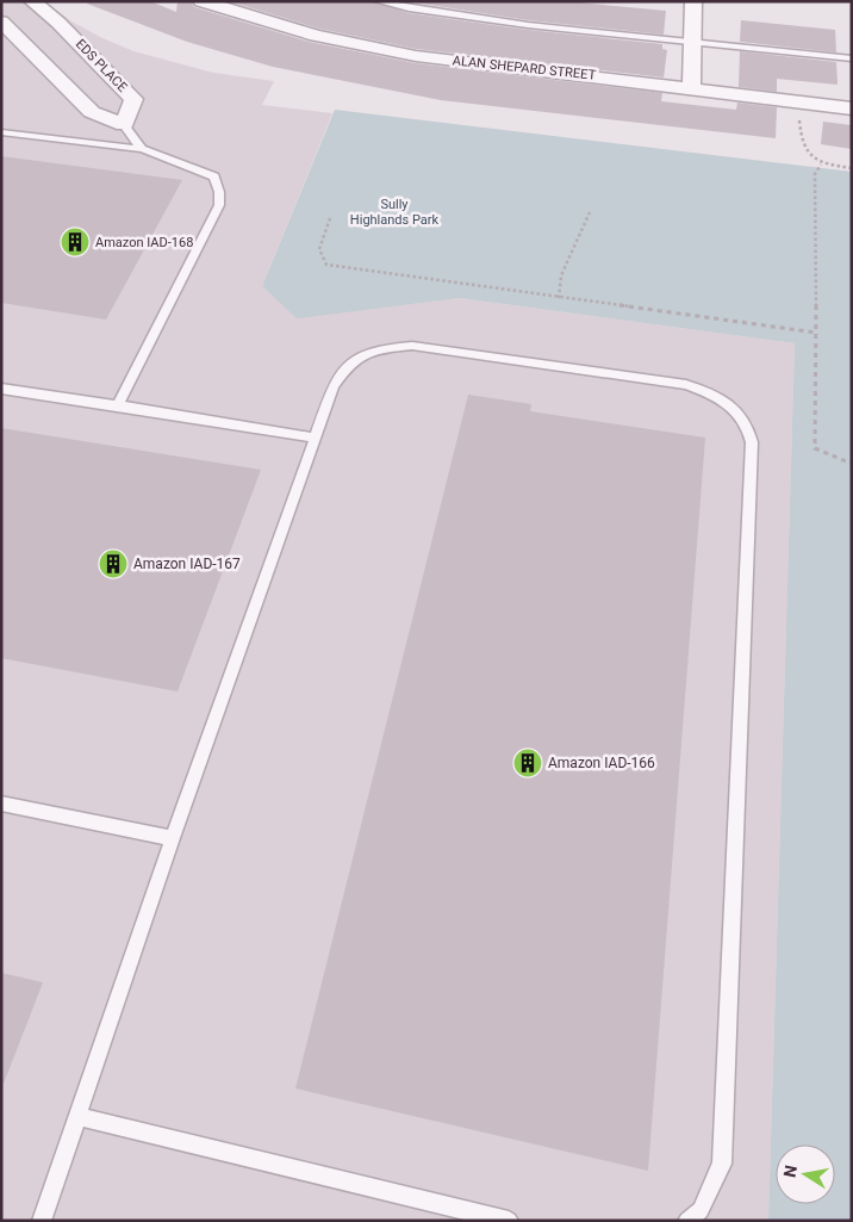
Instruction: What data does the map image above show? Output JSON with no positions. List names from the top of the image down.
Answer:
{
  "streets": {
    "street": ["EDS PLACE", "ALAN SHEPARD STREET"]
  },
  "parks": ["Sully Highlands Park"],
  "places": {
    "building": ["Amazon IAD-168", "Amazon IAD-167", "Amazon IAD-166"]
  },
  "north": "left"
}
